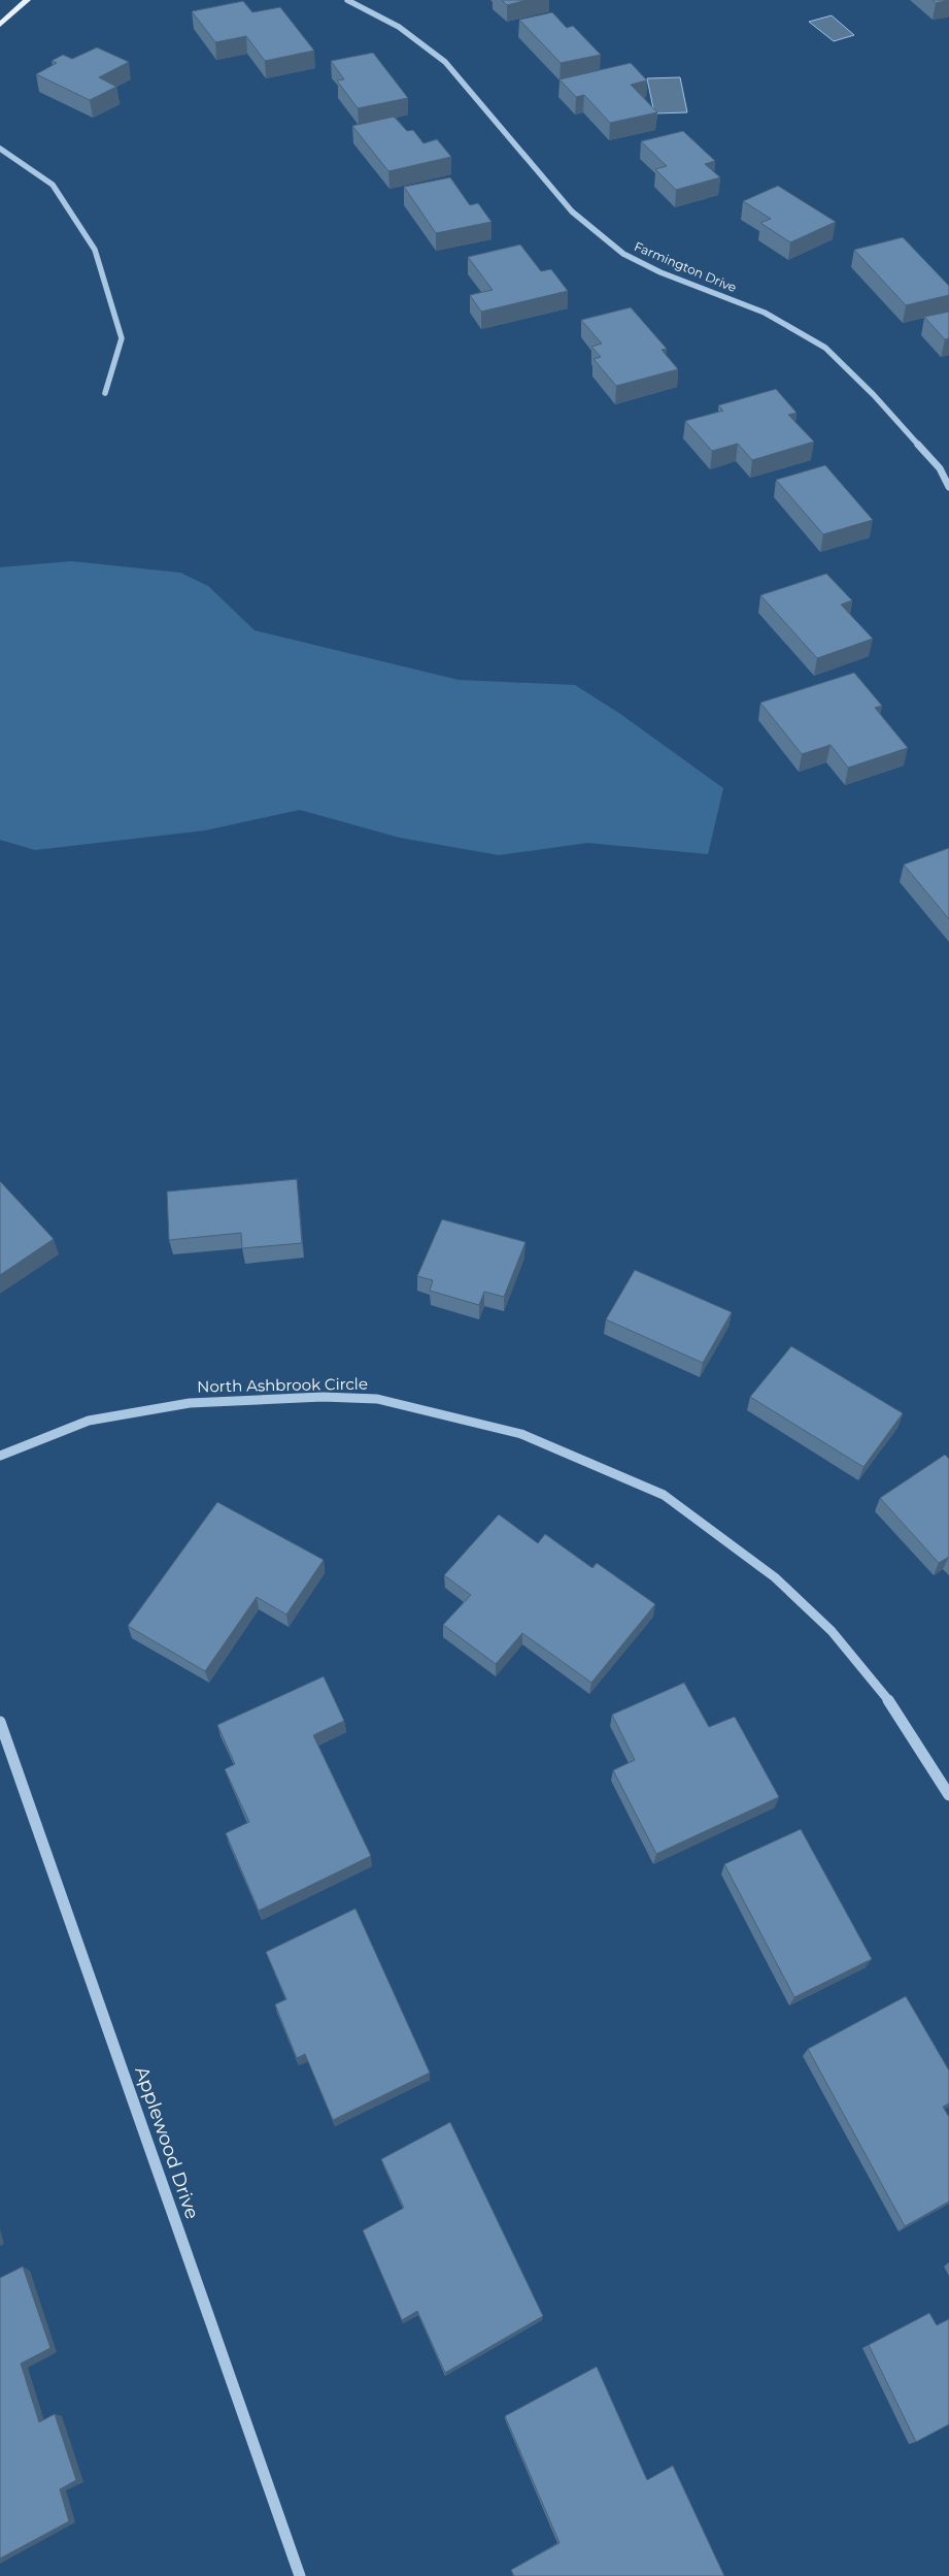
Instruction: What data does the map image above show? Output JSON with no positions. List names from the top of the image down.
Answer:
{
  "streets": {
    "street": ["Farmington Drive", "North Ashbrook Circle", "Applewood Drive"]
  }
}
